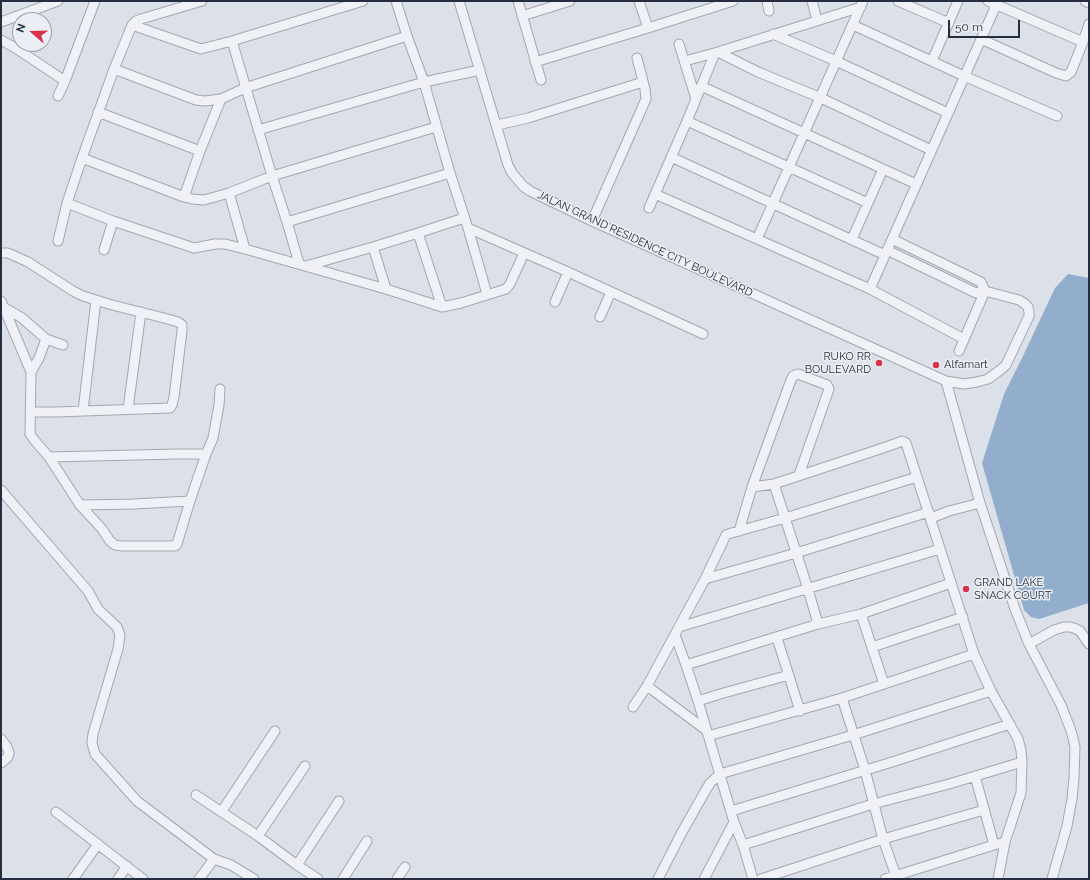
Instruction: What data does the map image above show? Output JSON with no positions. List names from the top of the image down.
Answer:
{
  "streets": {
    "street": ["JALAN GRAND RESIDENCE CITY BOULEVARD"]
  },
  "places": ["RUKO RR BOULEVARD", "Alfamart", "GRAND LAKE SNACK COURT"],
  "scale_bar": "50 m",
  "north": "left"
}
